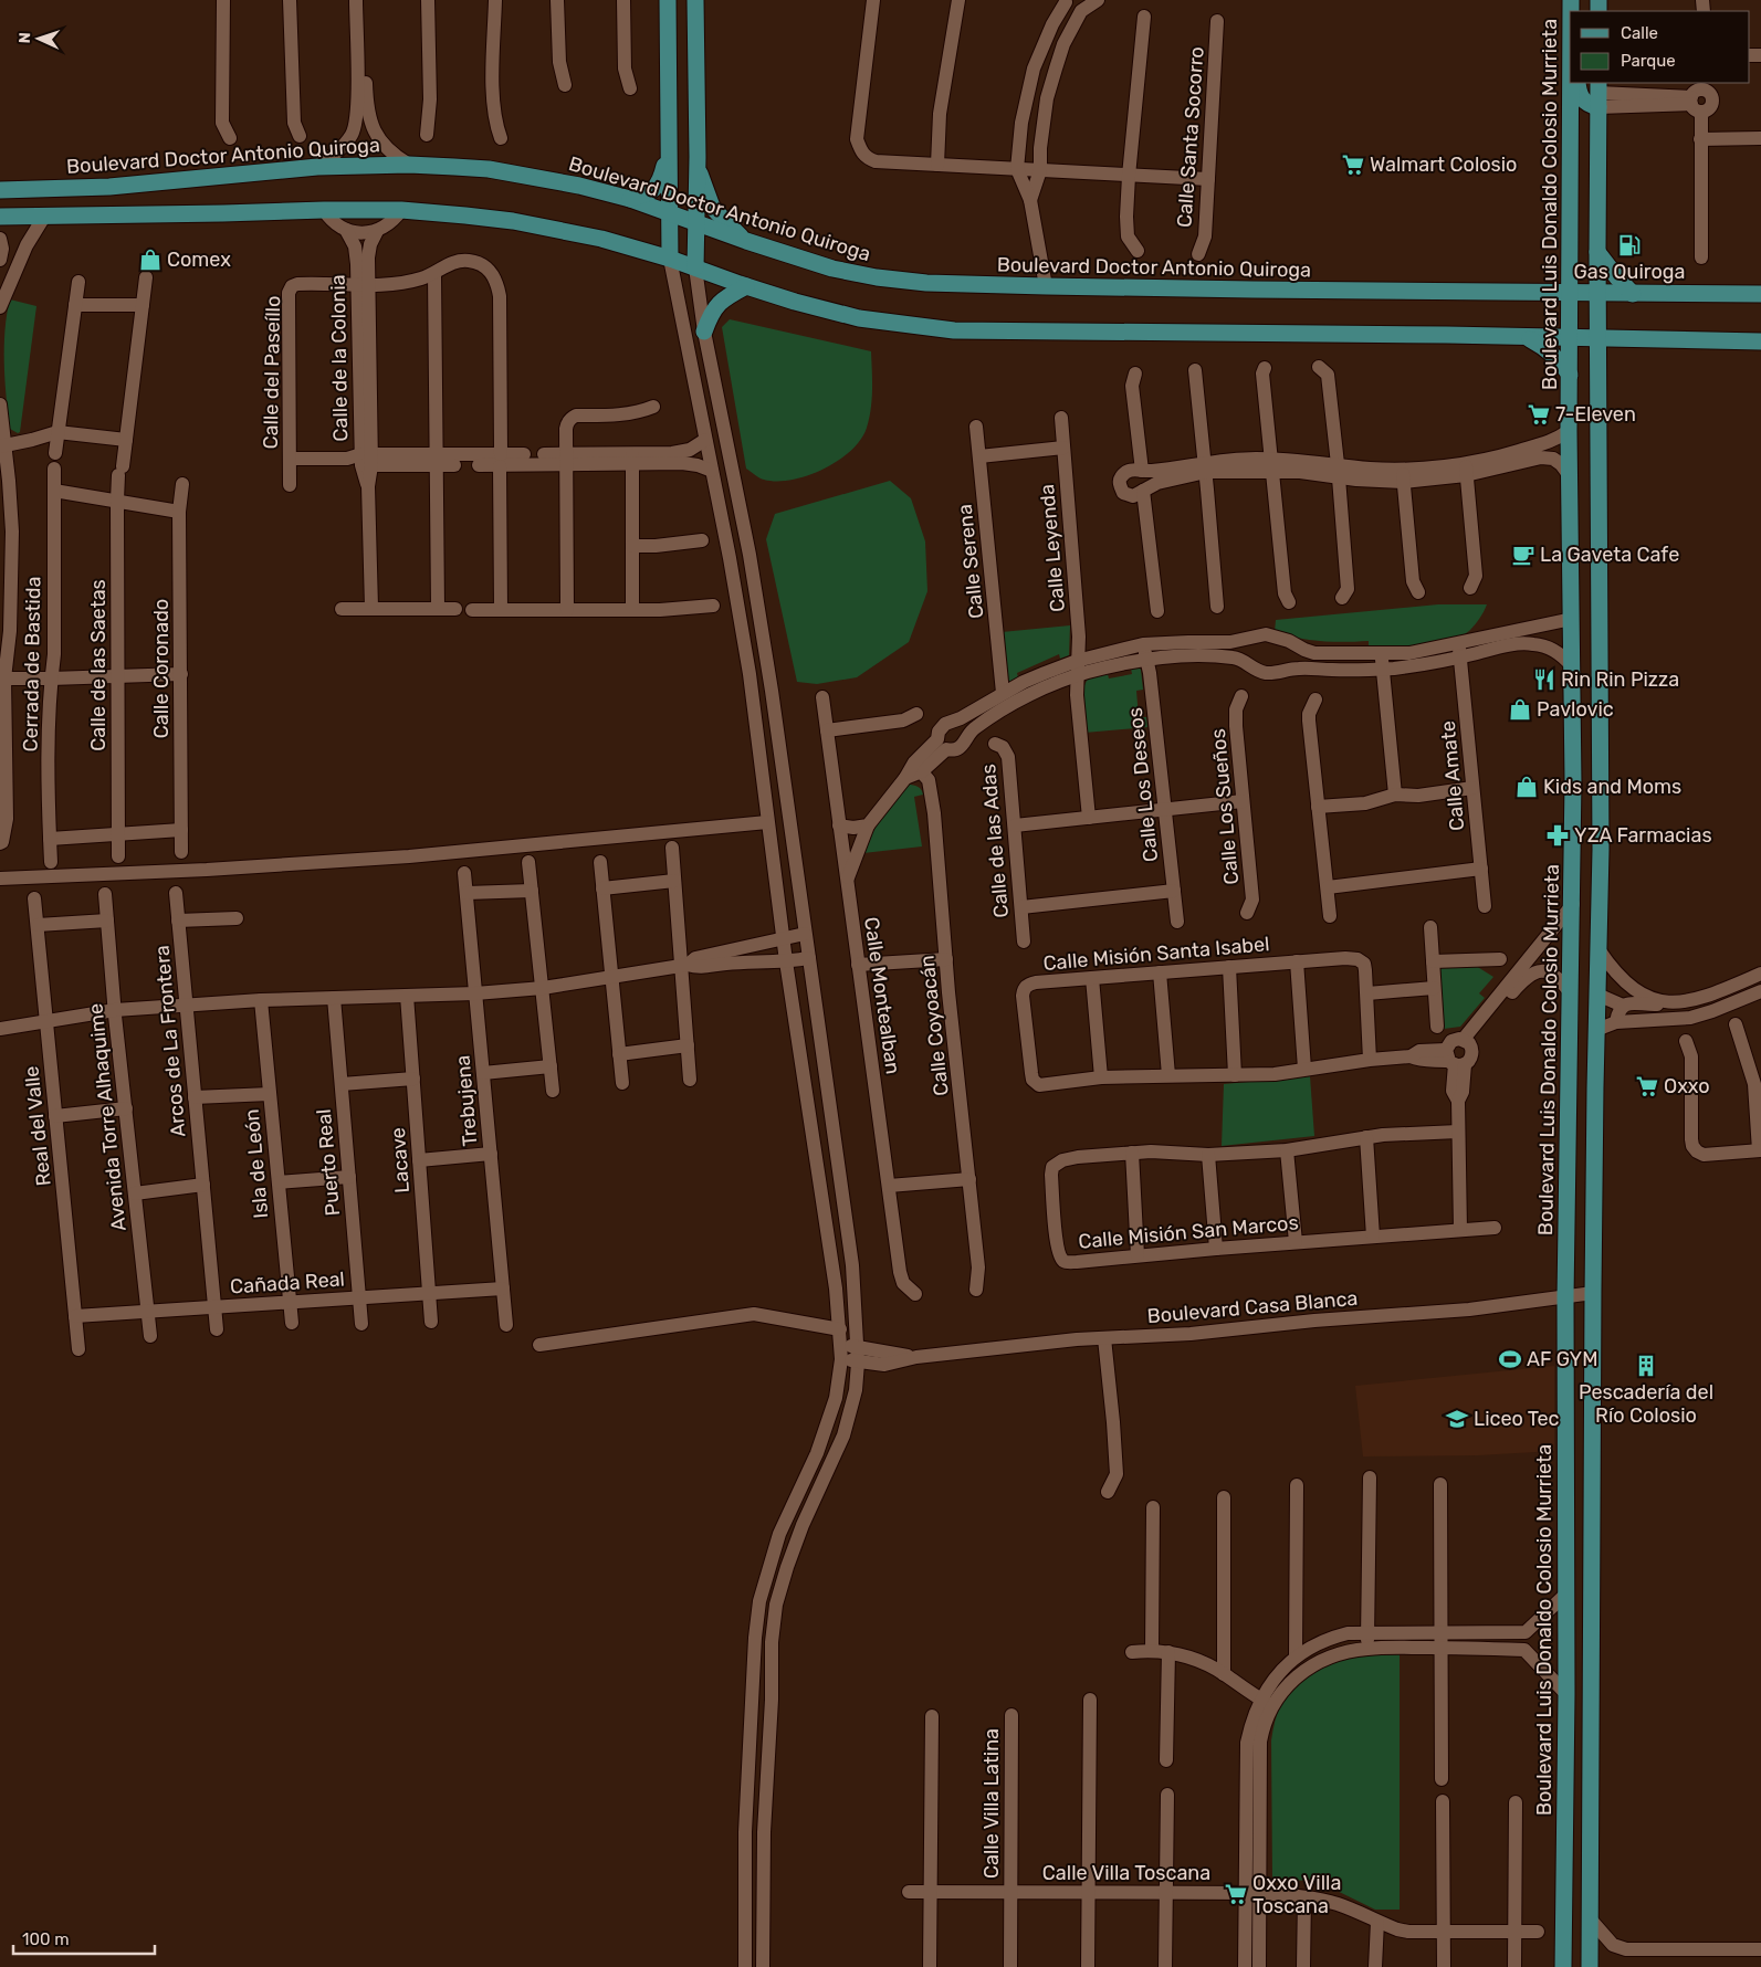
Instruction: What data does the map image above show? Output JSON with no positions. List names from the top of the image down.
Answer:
{
  "streets": {
    "main road": ["Boulevard Doctor Antonio Quiroga", "Boulevard Luis Donaldo Colosio Murrieta"],
    "street": [
      "Calle Santa Socorro",
      "Calle de la Colonia",
      "Calle del Paseíllo",
      "Calle Leyenda",
      "Calle Serena",
      "Cerrada de Bastida",
      "Calle de las Saetas",
      "Calle Coronado",
      "Calle Amate",
      "Calle Los Deseos",
      "Calle Los Sueños",
      "Calle de las Adas",
      "Calle Misión Santa Isabel",
      "Calle Montealban",
      "Calle Coyoacán",
      "Arcos de La Frontera",
      "Trebujena",
      "Avenida Torre Alhaquime",
      "Real del Valle",
      "Lacave",
      "Puerto Real",
      "Isla de León",
      "Calle Misión San Marcos",
      "Cañada Real",
      "Boulevard Casa Blanca",
      "Calle Villa Latina",
      "Calle Villa Toscana"
    ]
  },
  "crossings": [
    ["Boulevard Doctor Antonio Quiroga", "Boulevard Luis Donaldo Colosio Murrieta"],
    ["Boulevard Luis Donaldo Colosio Murrieta", "Boulevard Casa Blanca"],
    ["Calle de la Colonia", "Calle del Paseíllo"],
    ["Trebujena", "Cañada Real"],
    ["Avenida Torre Alhaquime", "Cañada Real"],
    ["Real del Valle", "Cañada Real"],
    ["Lacave", "Cañada Real"],
    ["Puerto Real", "Cañada Real"],
    ["Isla de León", "Cañada Real"],
    ["Calle Villa Latina", "Calle Villa Toscana"]
  ],
  "places": {
    "supermarket": [
      "Walmart Colosio",
      "7-Eleven",
      "Oxxo",
      "Oxxo Villa Toscana"
    ],
    "fuel station": ["Gas Quiroga"],
    "shop": ["Comex", "Pavlovic", "Kids and Moms"],
    "cafe": ["La Gaveta Cafe"],
    "restaurant": ["Rin Rin Pizza"],
    "pharmacy": ["YZA Farmacias"],
    "sports": ["AF GYM"],
    "building": ["Pescadería del Río Colosio"],
    "school or university": ["Liceo Tec"]
  },
  "legend": ["Calle", "Parque"],
  "scale_bar": "100 m",
  "north": "left"
}
